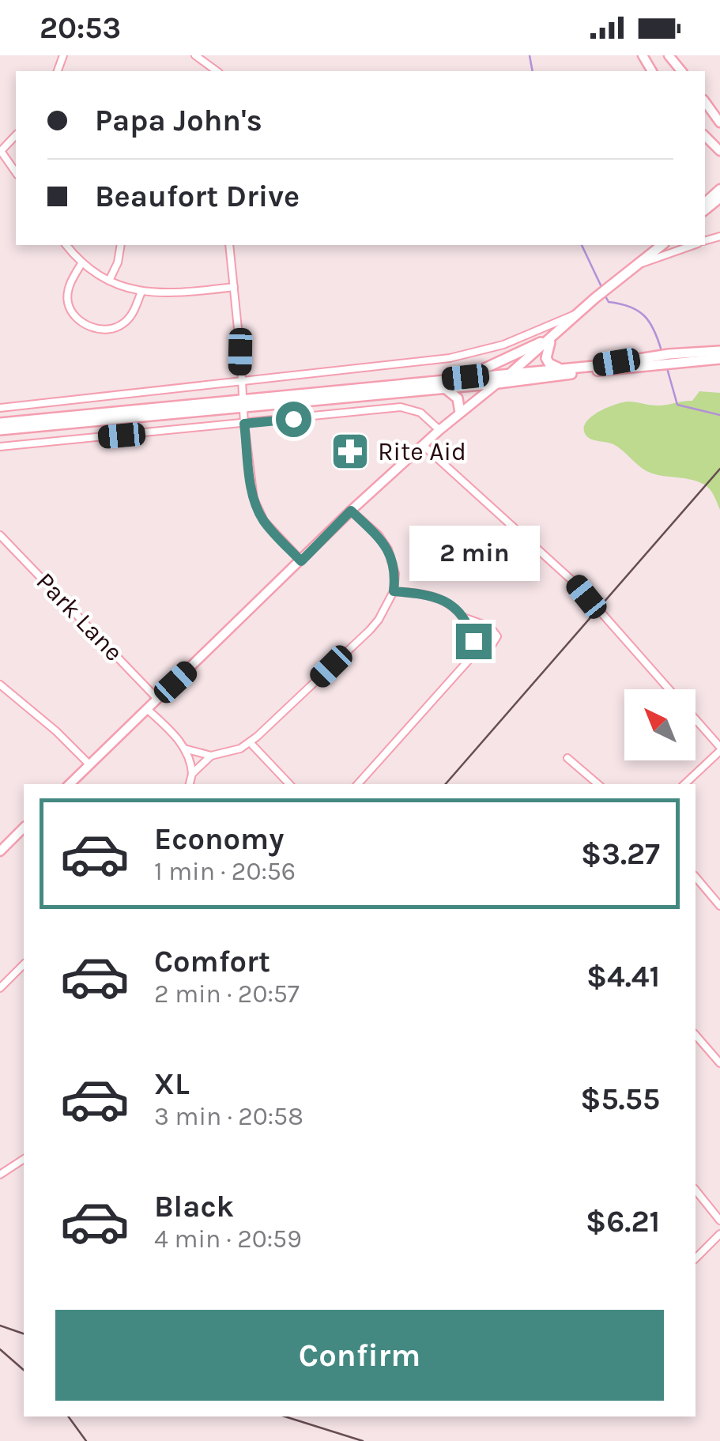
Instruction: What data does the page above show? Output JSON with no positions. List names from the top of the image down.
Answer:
{
  "streets": {
    "street": ["Park Lane"]
  },
  "places": {
    "pharmacy": ["Rite Aid"]
  },
  "north": "top left",
  "page": {
    "status": "20:53",
    "banner": ["Papa John's", "Beaufort Drive"],
    "bubble": "2 min",
    "list": [
      {
        "name": "Economy",
        "note": "1 min · 20:56",
        "value": "$3.27"
      },
      {
        "name": "Comfort",
        "note": "2 min · 20:57",
        "value": "$4.41"
      },
      {
        "name": "XL",
        "note": "3 min · 20:58",
        "value": "$5.55"
      },
      {
        "name": "Black",
        "note": "4 min · 20:59",
        "value": "$6.21"
      }
    ],
    "buttons": "Confirm"
  }
}
